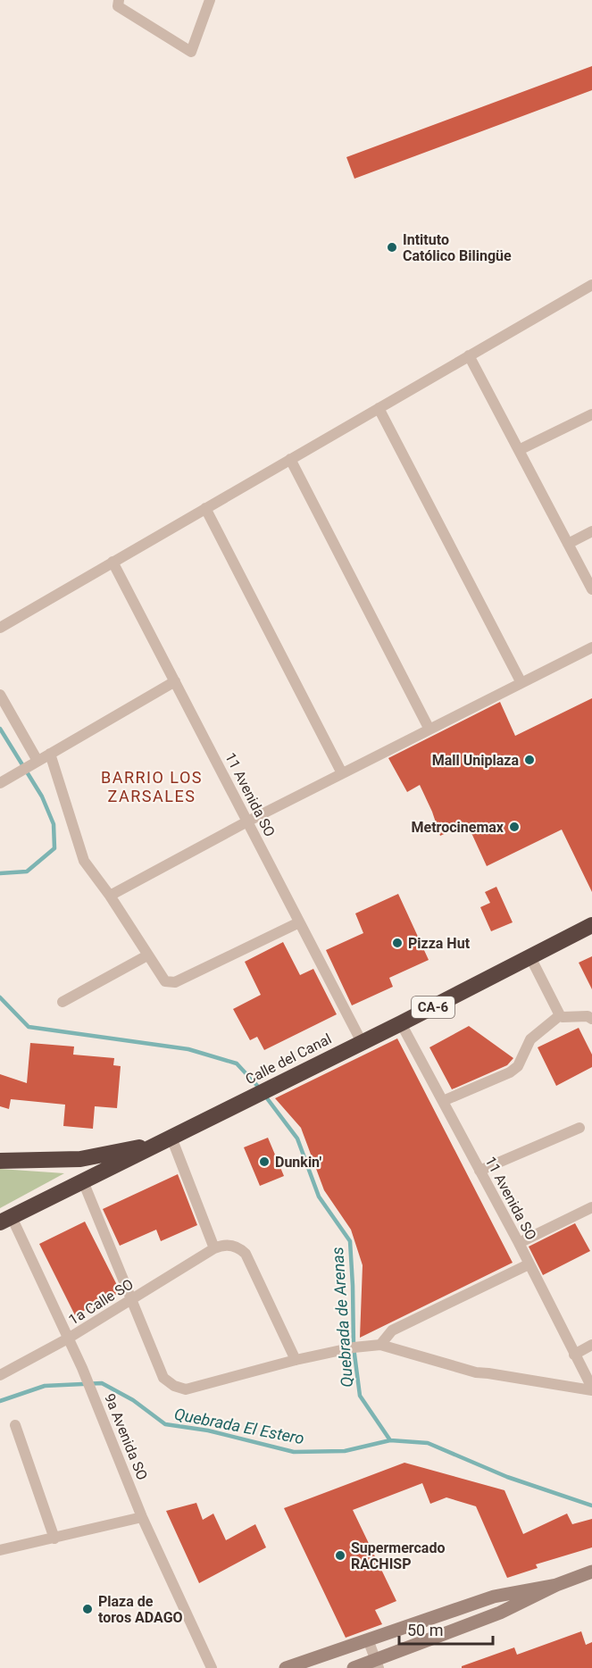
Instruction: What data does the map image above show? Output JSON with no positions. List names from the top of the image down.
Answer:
{
  "streets": {
    "highway": ["CA-6", "Calle del Canal"],
    "street": ["11 Avenida SO", "1a Calle SO", "9a Avenida SO"]
  },
  "crossings": [
    ["11 Avenida SO", "Calle del Canal"],
    ["Calle del Canal", "9a Avenida SO"],
    ["1a Calle SO", "9a Avenida SO"]
  ],
  "districts": ["BARRIO LOS ZARSALES"],
  "water": ["Quebrada de Arenas", "Quebrada El Estero"],
  "places": [
    "Intituto Católico Bilingüe",
    "Mall Uniplaza",
    "Metrocinemax",
    "Pizza Hut",
    "Dunkin'",
    "Supermercado RACHISP",
    "Plaza de toros ADAGO"
  ],
  "scale_bar": "50 m"
}
